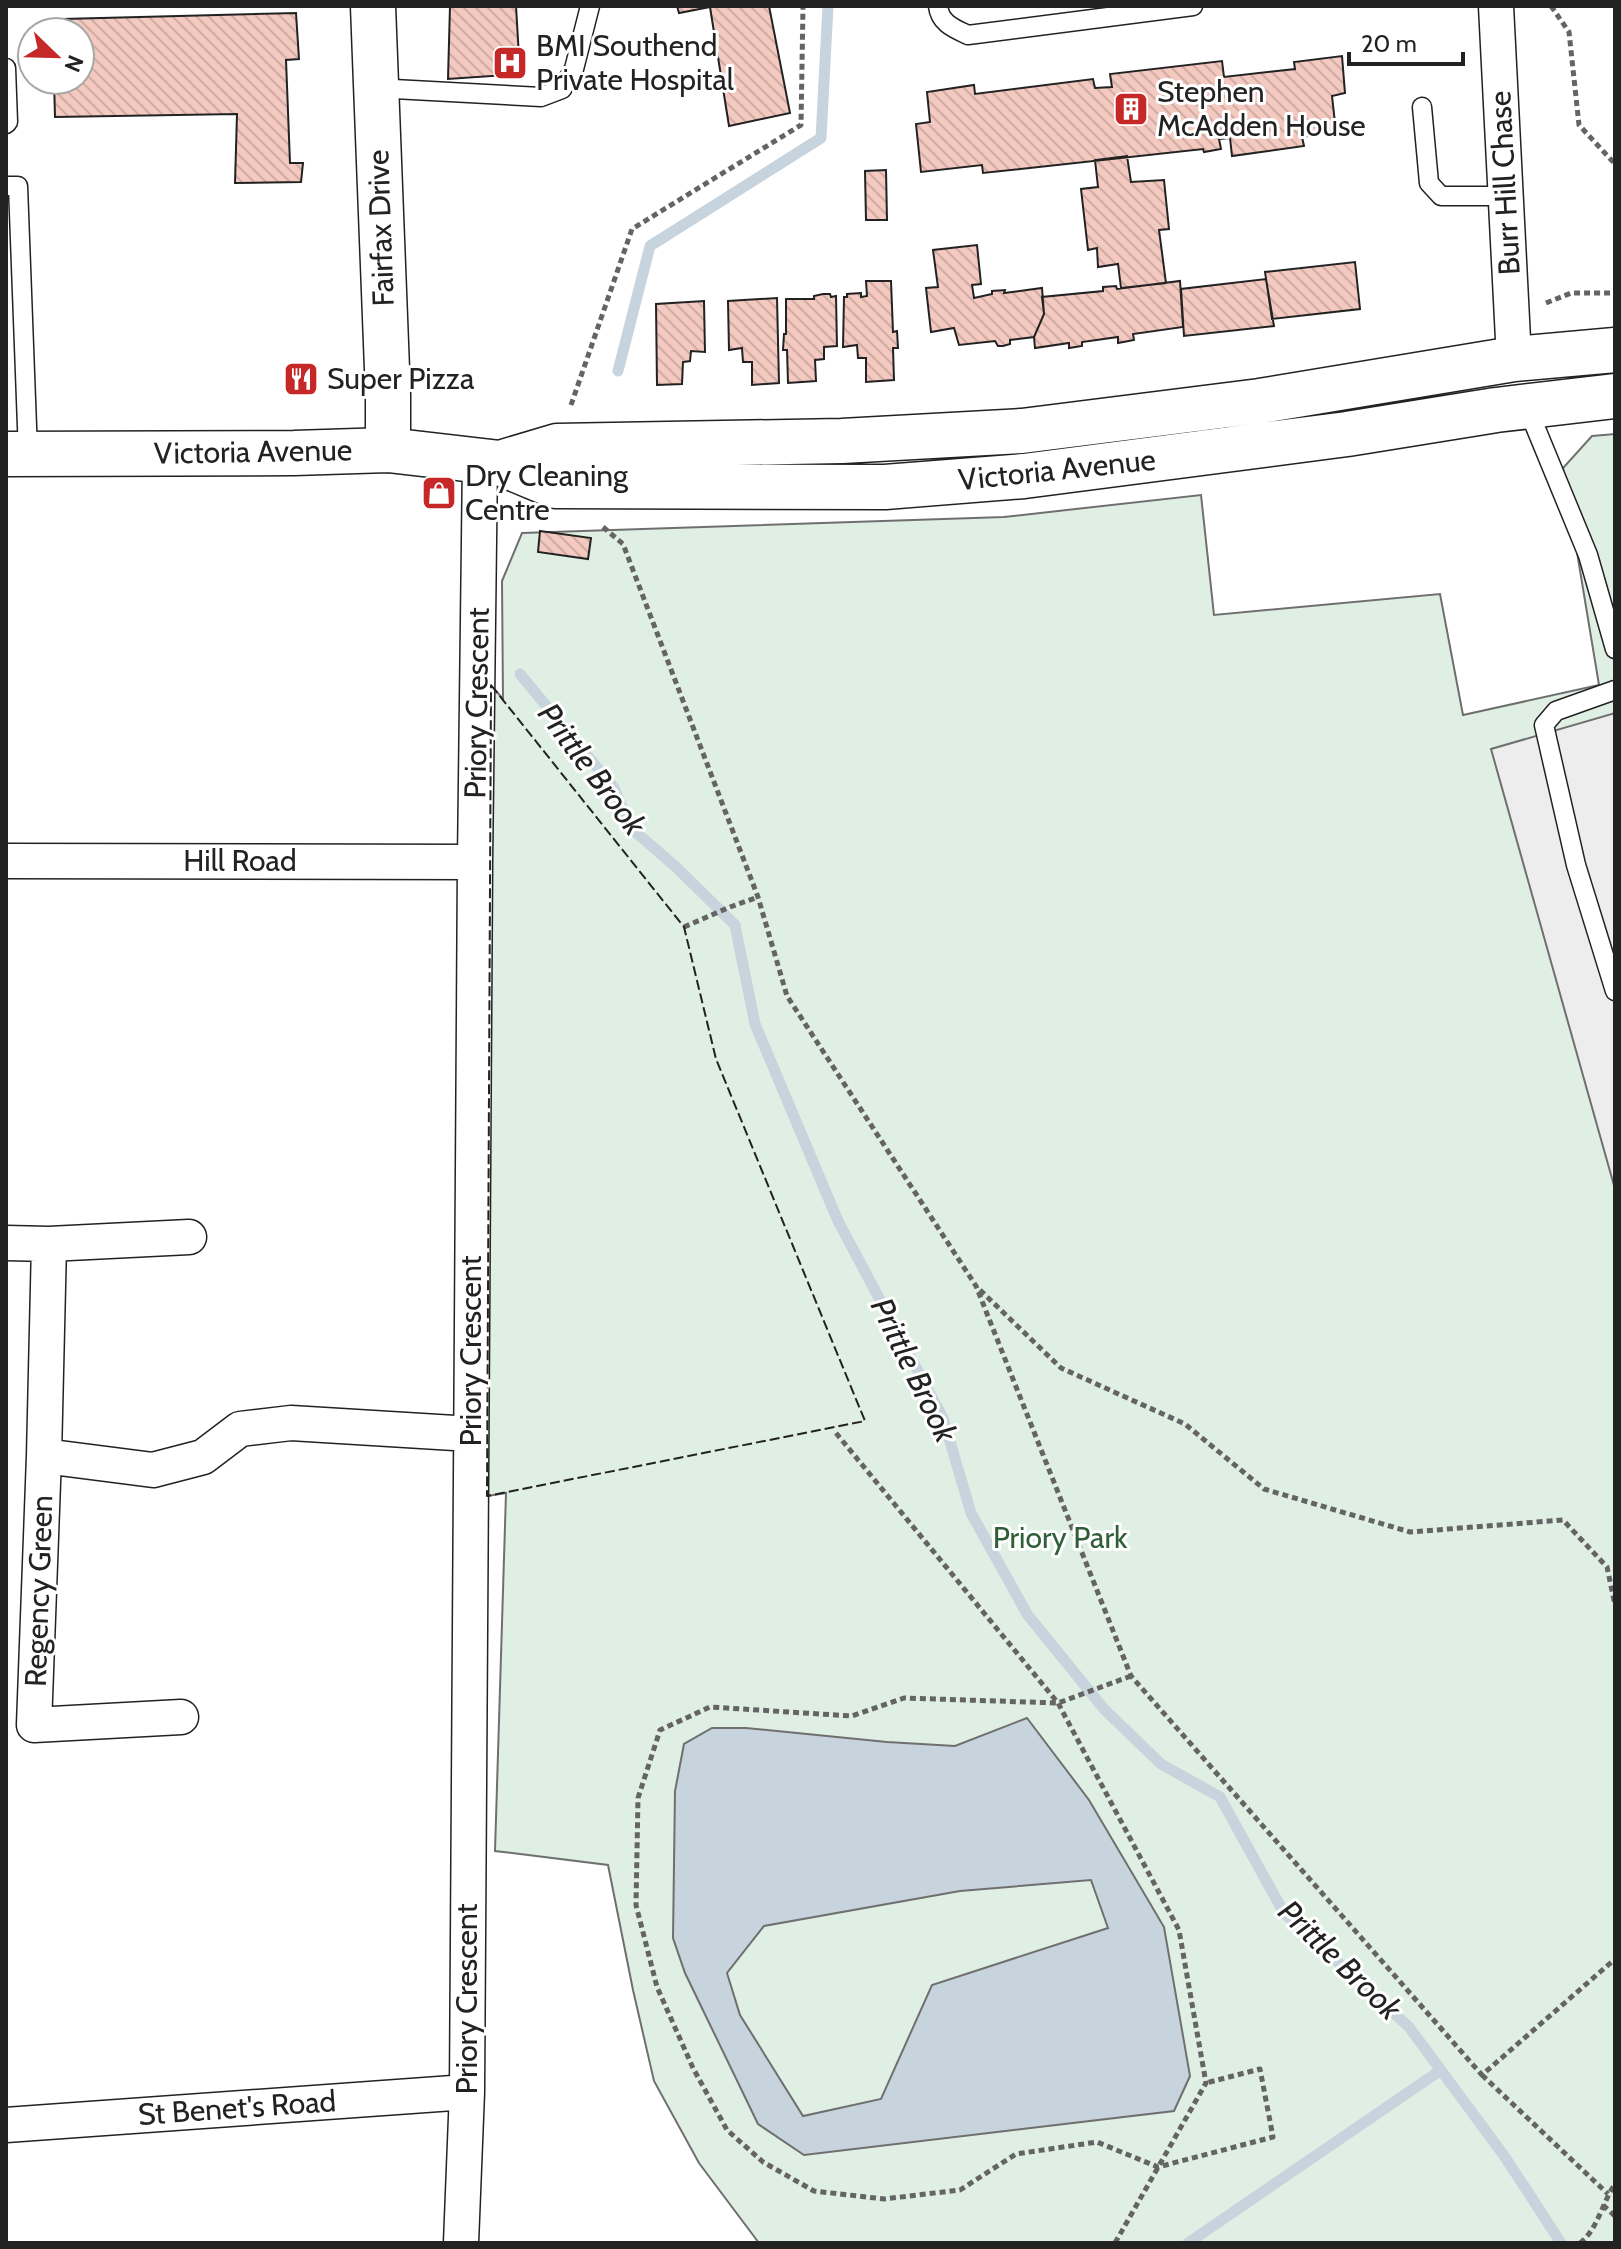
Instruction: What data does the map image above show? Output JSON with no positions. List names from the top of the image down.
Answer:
{
  "streets": {
    "main road": ["Fairfax Drive", "Victoria Avenue"],
    "street": [
      "Burr Hill Chase",
      "Priory Crescent",
      "Hill Road",
      "Regency Green",
      "St Benet's Road"
    ]
  },
  "crossings": [
    ["Burr Hill Chase", "Victoria Avenue"],
    ["Fairfax Drive", "Victoria Avenue"],
    ["Victoria Avenue", "Priory Crescent"],
    ["Priory Crescent", "Hill Road"],
    ["Priory Crescent", "Regency Green"],
    ["Priory Crescent", "St Benet's Road"]
  ],
  "water": ["Prittle Brook"],
  "parks": ["Priory Park"],
  "places": {
    "hospital": ["BMI Southend Private Hospital"],
    "building": ["Stephen McAdden House"],
    "restaurant": ["Super Pizza"],
    "shop": ["Dry Cleaning Centre"]
  },
  "scale_bar": "20 m",
  "north": "bottom right"
}
